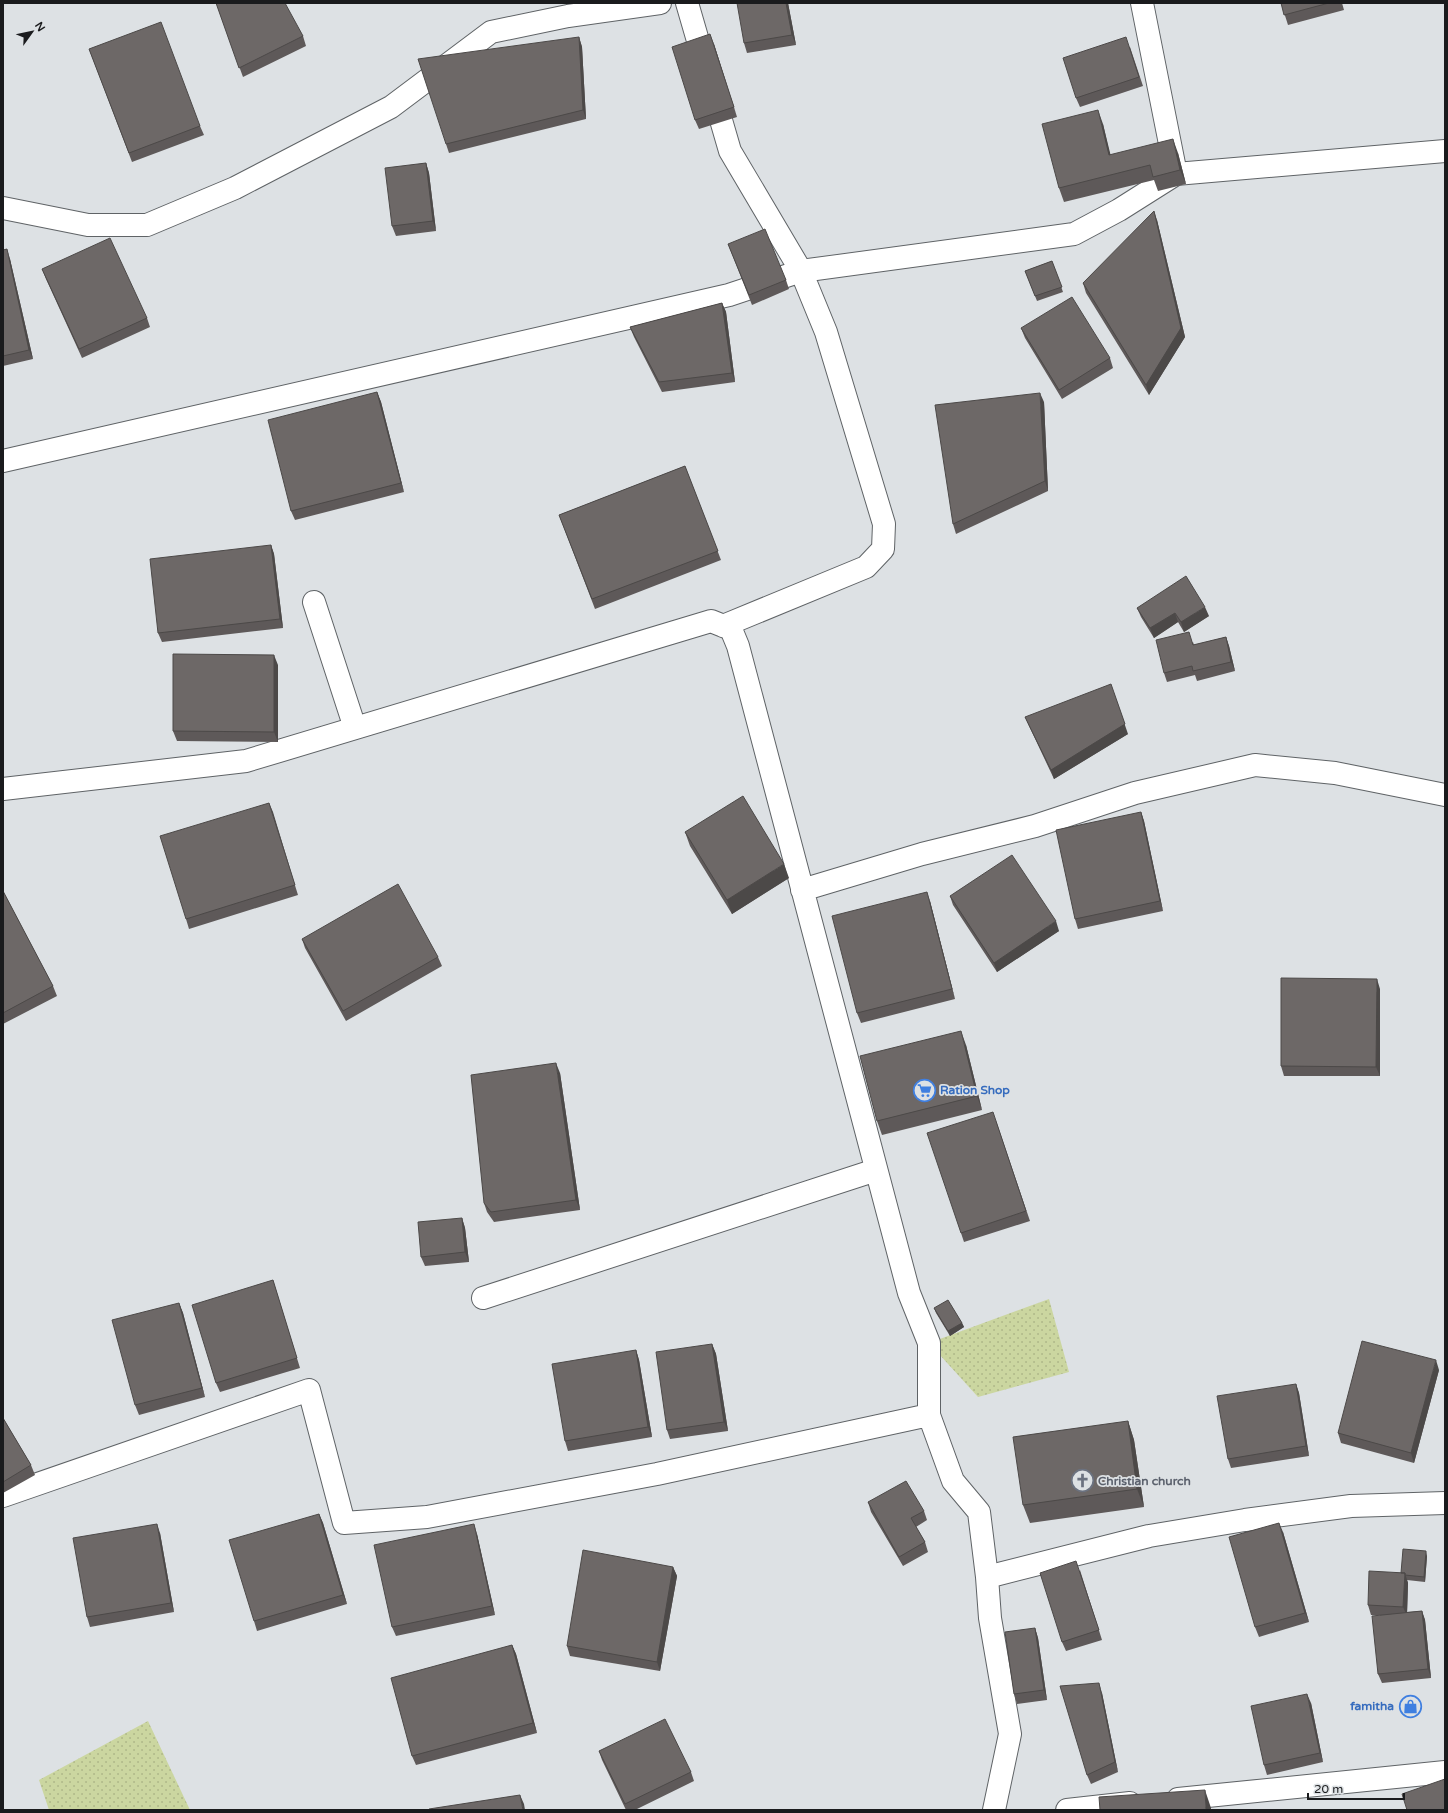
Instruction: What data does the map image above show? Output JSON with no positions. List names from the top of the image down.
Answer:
{
  "places": {
    "supermarket": ["Ration Shop"],
    "church": ["Christian church"],
    "shop": ["famitha"]
  },
  "scale_bar": "20 m",
  "north": "top right"
}
